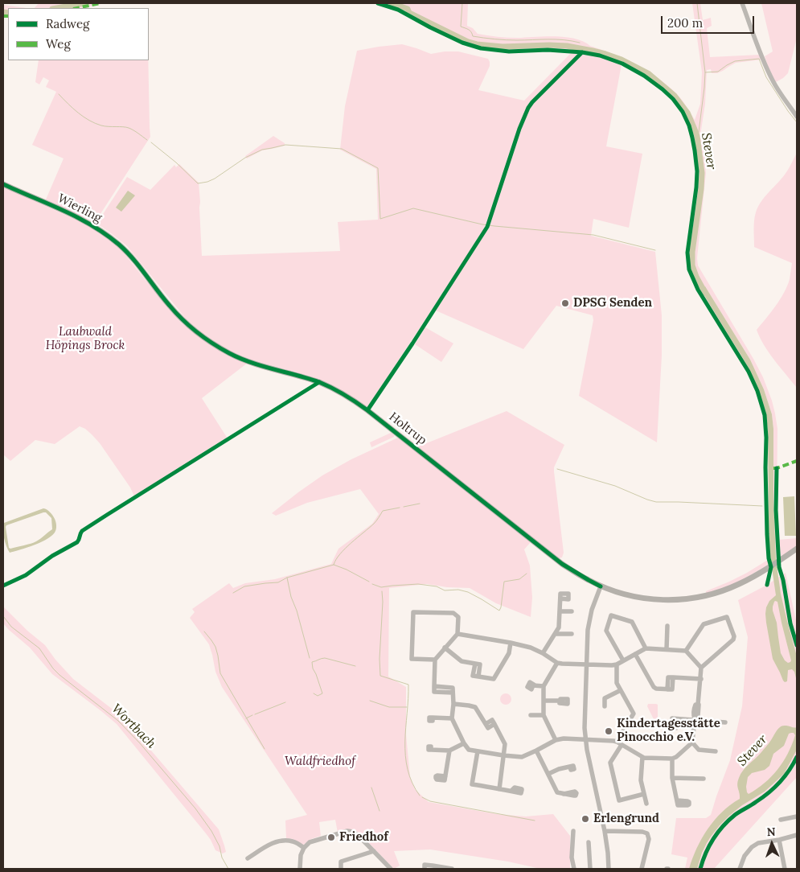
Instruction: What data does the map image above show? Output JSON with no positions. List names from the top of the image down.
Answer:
{
  "streets": {
    "main road": ["Wierling", "Holtrup"]
  },
  "crossings": [
    ["Wierling", "Holtrup"]
  ],
  "water": ["Stever", "Wortbach"],
  "parks": ["Laubwald Höpings Brock", "Waldfriedhof"],
  "places": [
    "DPSG Senden",
    "Kindertagesstätte Pinocchio e.V.",
    "Erlengrund",
    "Friedhof"
  ],
  "legend": ["Radweg", "Weg"],
  "scale_bar": "200 m",
  "north": "top"
}
